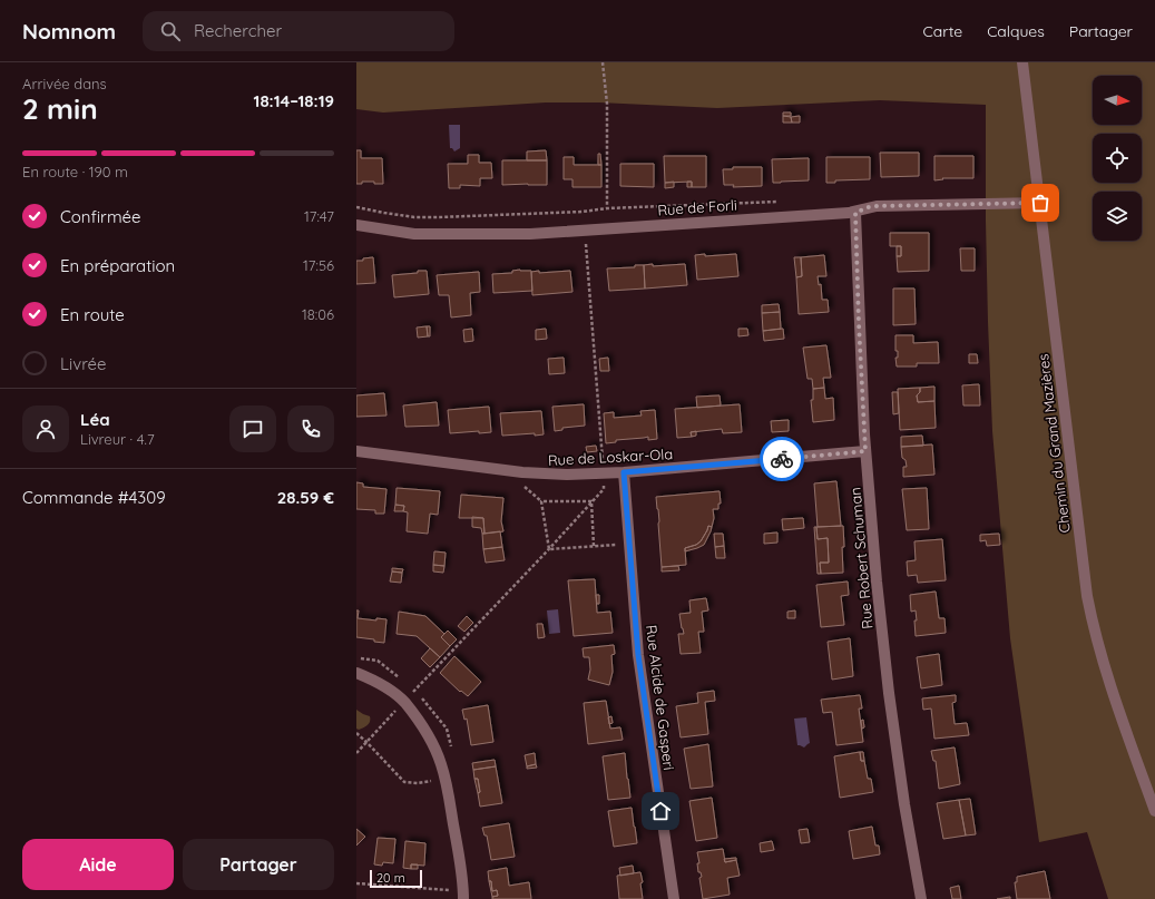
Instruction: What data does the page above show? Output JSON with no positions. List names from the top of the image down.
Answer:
{
  "streets": {
    "street": [
      "Rue de Forli",
      "Chemin du Grand Mazières",
      "Rue de Loskar-Ola",
      "Rue Robert Schuman",
      "Rue Alcide de Gasperi"
    ]
  },
  "crossings": [
    ["Rue de Forli", "Chemin du Grand Mazières"],
    ["Rue de Forli", "Rue Robert Schuman"],
    ["Rue de Loskar-Ola", "Rue Robert Schuman"],
    ["Rue de Loskar-Ola", "Rue Alcide de Gasperi"]
  ],
  "scale_bar": "20 m",
  "north": "right",
  "page": {
    "header": "Nomnom",
    "search": "Rechercher",
    "nav": ["Carte", "Calques", "Partager"],
    "heading": ["2 min", "Arrivée dans", "18:14–18:19"],
    "panel": [
      "Léa",
      "Livreur · 4.7",
      "Commande #4309",
      "28.59 €"
    ],
    "bar": "En route · 190 m",
    "list": [
      ["Confirmée", "17:47"],
      ["En préparation", "17:56"],
      ["En route", "18:06"],
      "Livrée"
    ],
    "buttons": ["Aide", "Partager"],
    "scale": "20 m"
  }
}
